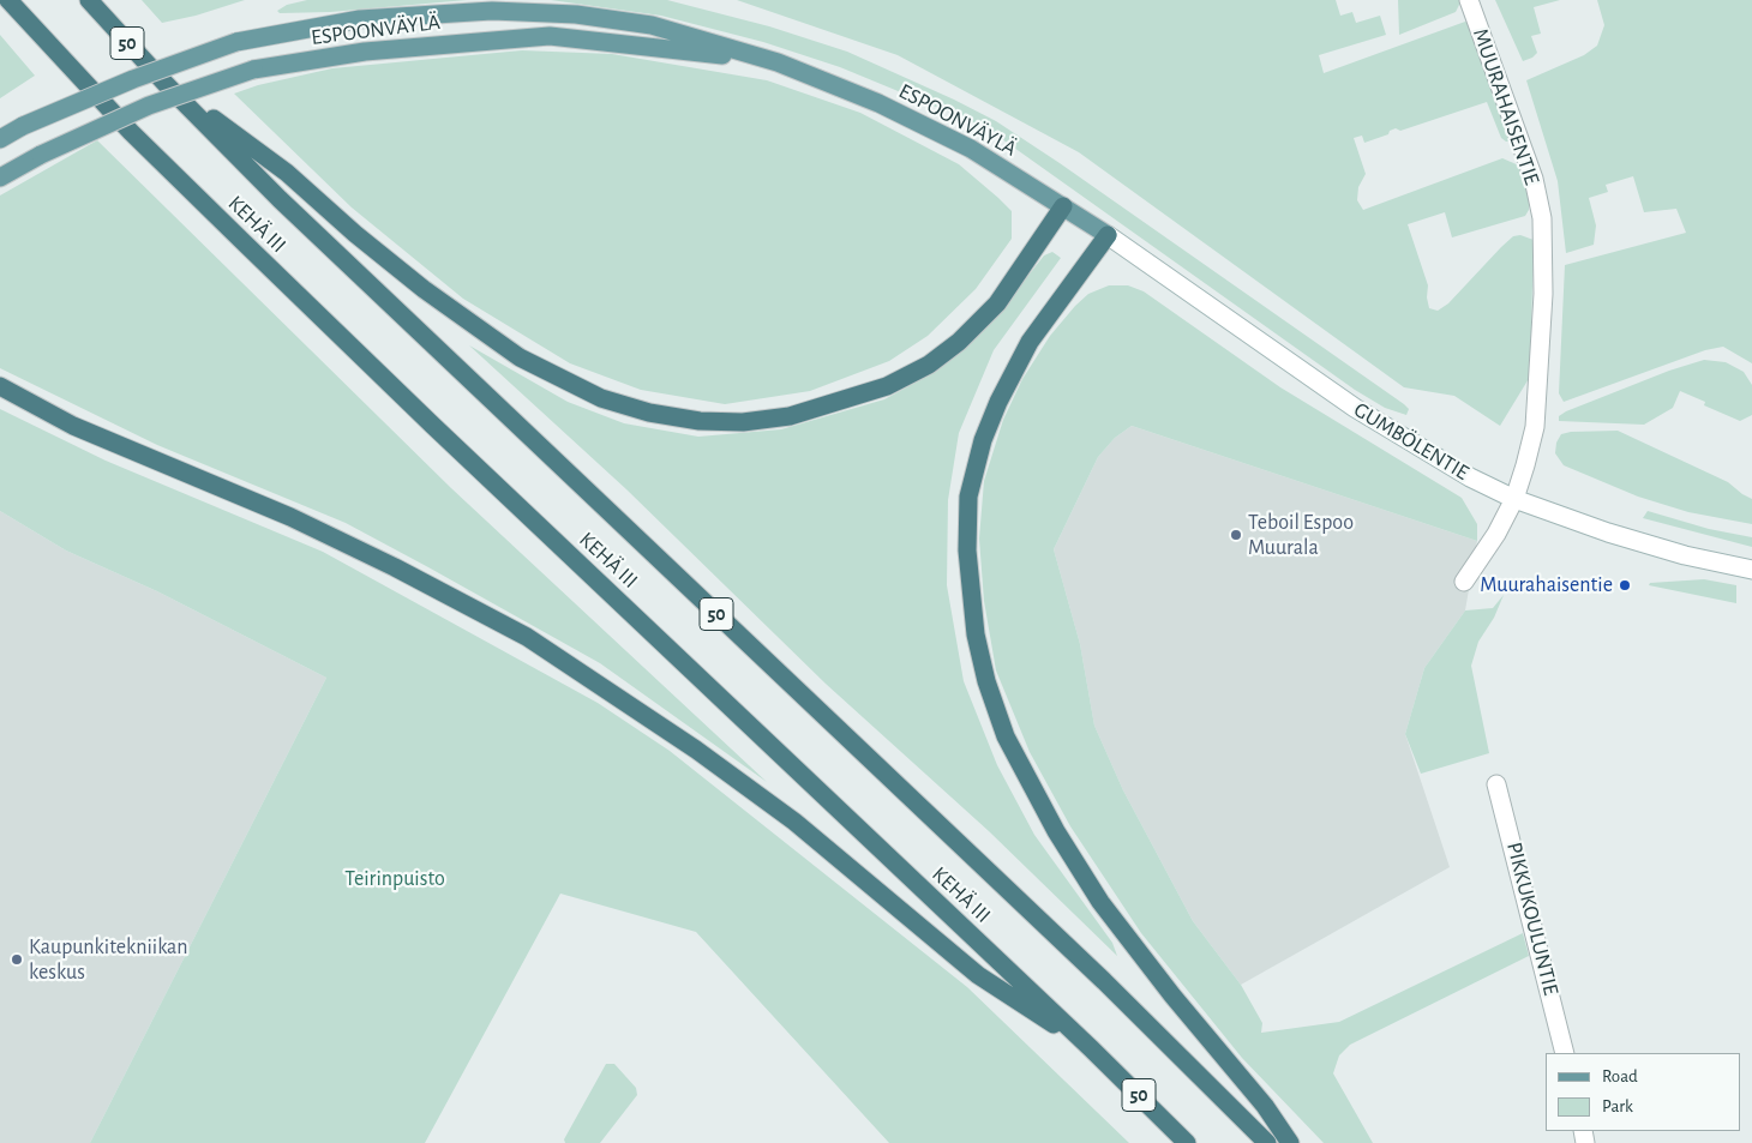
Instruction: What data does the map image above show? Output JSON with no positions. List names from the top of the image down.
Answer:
{
  "streets": {
    "highway": ["50", "KEHÄ III"],
    "main road": ["ESPOONVÄYLÄ"],
    "street": ["MUURAHAISENTIE", "GUMBÖLENTIE", "PIKKUKOULUNTIE"]
  },
  "crossings": [
    ["ESPOONVÄYLÄ", "GUMBÖLENTIE"],
    ["MUURAHAISENTIE", "GUMBÖLENTIE"]
  ],
  "parks": ["Teirinpuisto"],
  "places": ["Teboil Espoo Muurala", "Muurahaisentie", "Kaupunkitekniikan keskus"],
  "legend": ["Road", "Park"]
}
